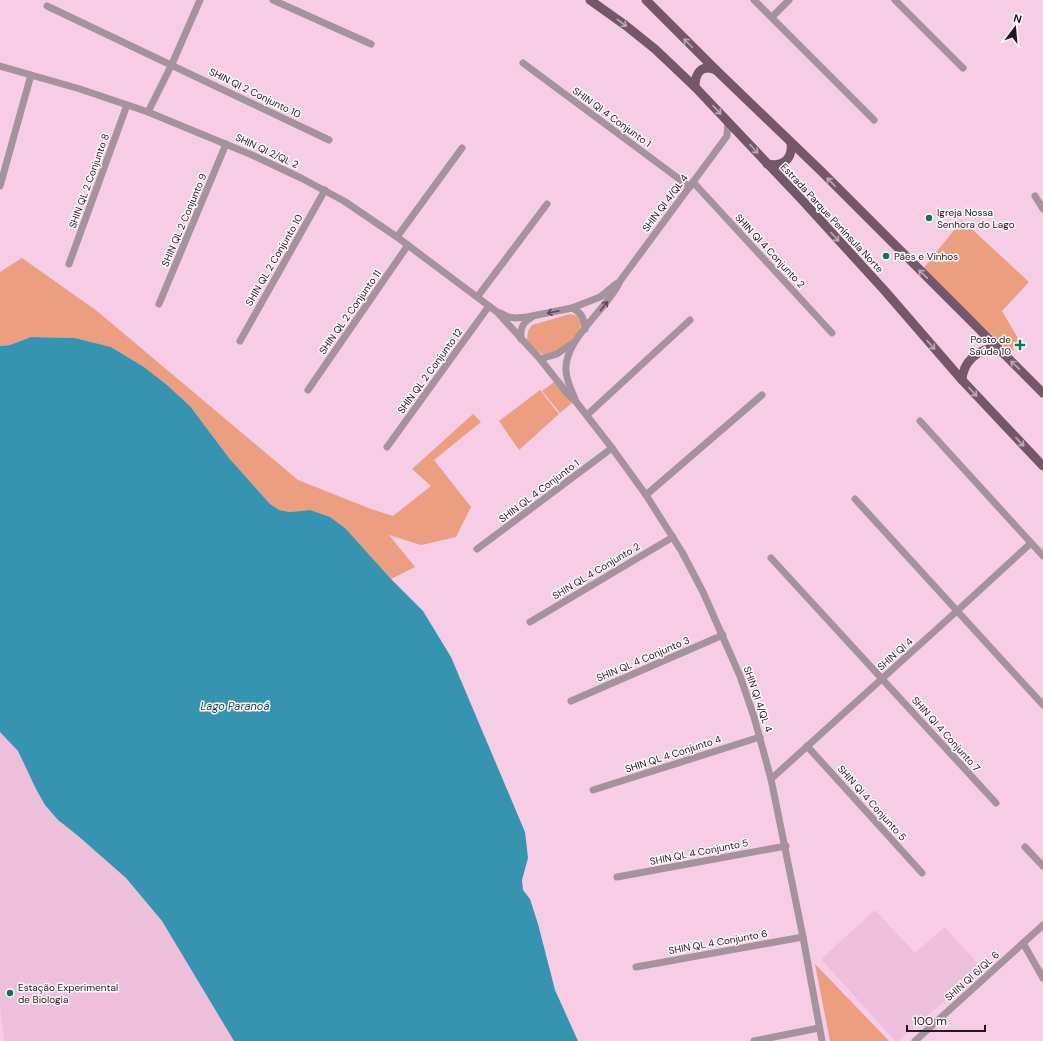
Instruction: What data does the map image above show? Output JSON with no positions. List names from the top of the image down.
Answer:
{
  "streets": {
    "main road": ["Estrada Parque Península Norte"],
    "street": [
      "SHIN QI 2 Conjunto 10",
      "SHIN QI 4 Conjunto 1",
      "SHIN QI 2/QL 2",
      "SHIN QL 2 Conjunto 8",
      "SHIN QI 4/QL 4",
      "SHIN QL 2 Conjunto 9",
      "SHIN QI 4 Conjunto 2",
      "SHIN QL 2 Conjunto 10",
      "SHIN QL 2 Conjunto 11",
      "SHIN QL 2 Conjunto 12",
      "SHIN QL 4 Conjunto 1",
      "SHIN QL 4 Conjunto 2",
      "SHIN QI 4",
      "SHIN QL 4 Conjunto 3",
      "SHIN QI 4 Conjunto 7",
      "SHIN QL 4 Conjunto 4",
      "SHIN QI 4 Conjunto 5",
      "SHIN QL 4 Conjunto 5",
      "SHIN QL 4 Conjunto 6",
      "SHIN QI 6/QL 6"
    ]
  },
  "crossings": [
    ["SHIN QI 4 Conjunto 1", "SHIN QI 4/QL 4"],
    ["SHIN QI 4 Conjunto 1", "SHIN QI 4 Conjunto 2"],
    ["SHIN QI 2/QL 2", "SHIN QL 2 Conjunto 8"],
    ["SHIN QI 2/QL 2", "SHIN QI 4/QL 4"],
    ["SHIN QI 2/QL 2", "SHIN QL 2 Conjunto 9"],
    ["SHIN QI 2/QL 2", "SHIN QL 2 Conjunto 10"],
    ["SHIN QI 2/QL 2", "SHIN QL 2 Conjunto 11"],
    ["SHIN QI 2/QL 2", "SHIN QL 2 Conjunto 12"],
    ["SHIN QI 4/QL 4", "SHIN QI 4 Conjunto 2"],
    ["SHIN QI 4/QL 4", "SHIN QL 4 Conjunto 1"],
    ["SHIN QI 4/QL 4", "SHIN QL 4 Conjunto 2"],
    ["SHIN QI 4/QL 4", "SHIN QI 4"],
    ["SHIN QI 4/QL 4", "SHIN QL 4 Conjunto 3"],
    ["SHIN QI 4/QL 4", "SHIN QL 4 Conjunto 4"],
    ["SHIN QI 4/QL 4", "SHIN QL 4 Conjunto 5"],
    ["SHIN QI 4/QL 4", "SHIN QL 4 Conjunto 6"],
    ["SHIN QI 4", "SHIN QI 4 Conjunto 7"],
    ["SHIN QI 4", "SHIN QI 4 Conjunto 5"]
  ],
  "water": ["Lago Paranoá"],
  "places": {
    "other": ["Igreja Nossa Senhora do Lago", "Pães e Vinhos", "Estação Experimental de Biologia"],
    "health": ["Posto de Saúde 10"]
  },
  "scale_bar": "100 m",
  "north": "top"
}
